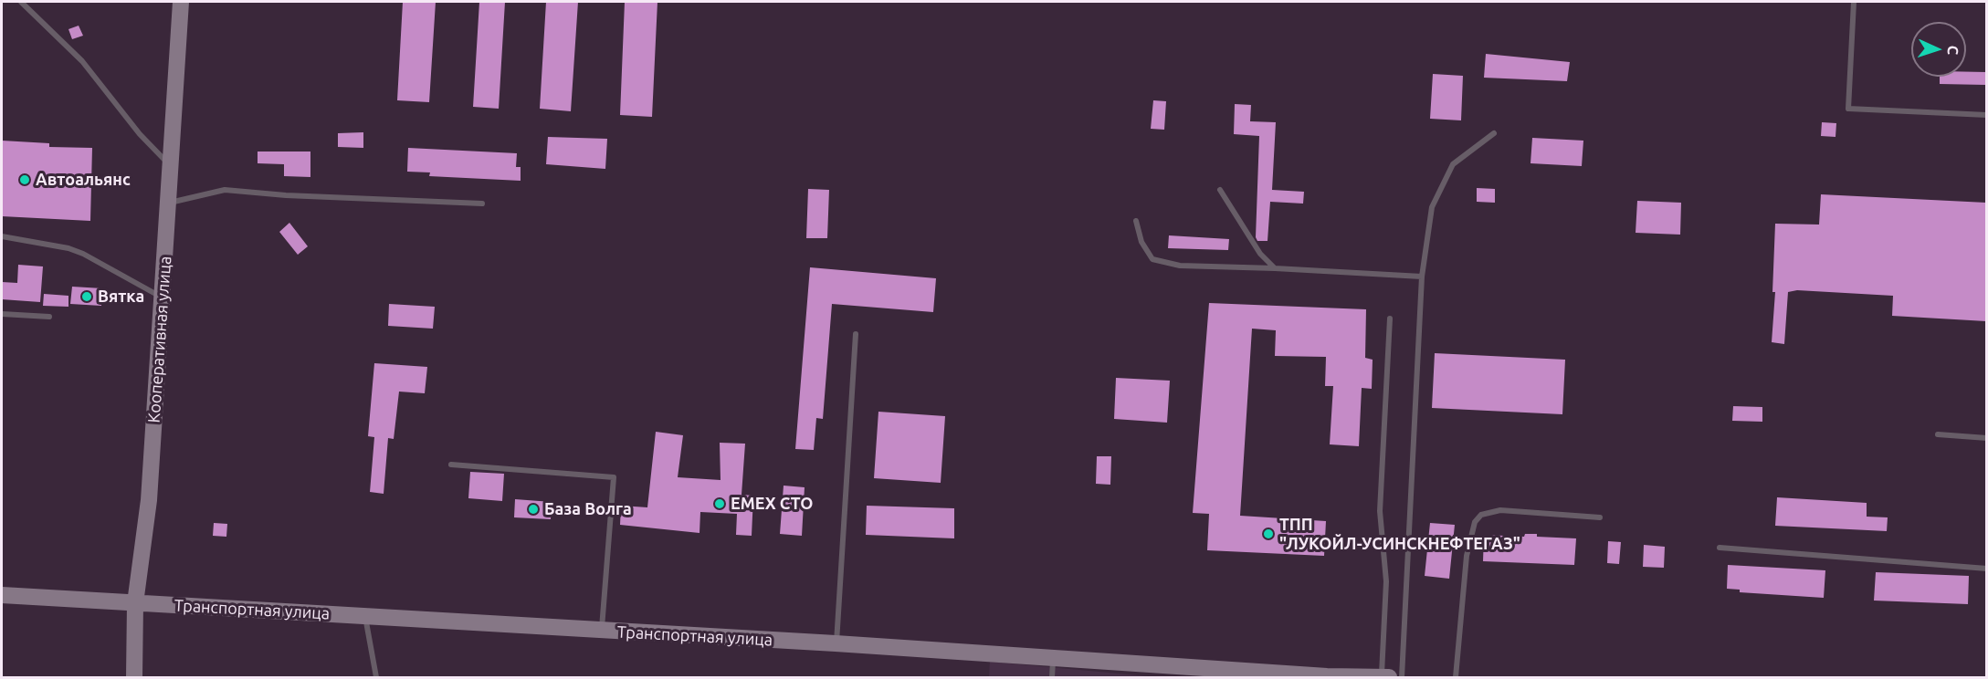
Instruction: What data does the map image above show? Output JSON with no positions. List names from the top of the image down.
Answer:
{
  "streets": {
    "street": ["Кооперативная улица", "Транспортная улица"]
  },
  "crossings": [
    ["Кооперативная улица", "Транспортная улица"]
  ],
  "places": [
    "Автоальянс",
    "Вятка",
    "EMEX СТО",
    "База Волга",
    "ТПП \"ЛУКОЙЛ-УСИНСКНЕФТЕГАЗ\""
  ],
  "north": "right"
}
